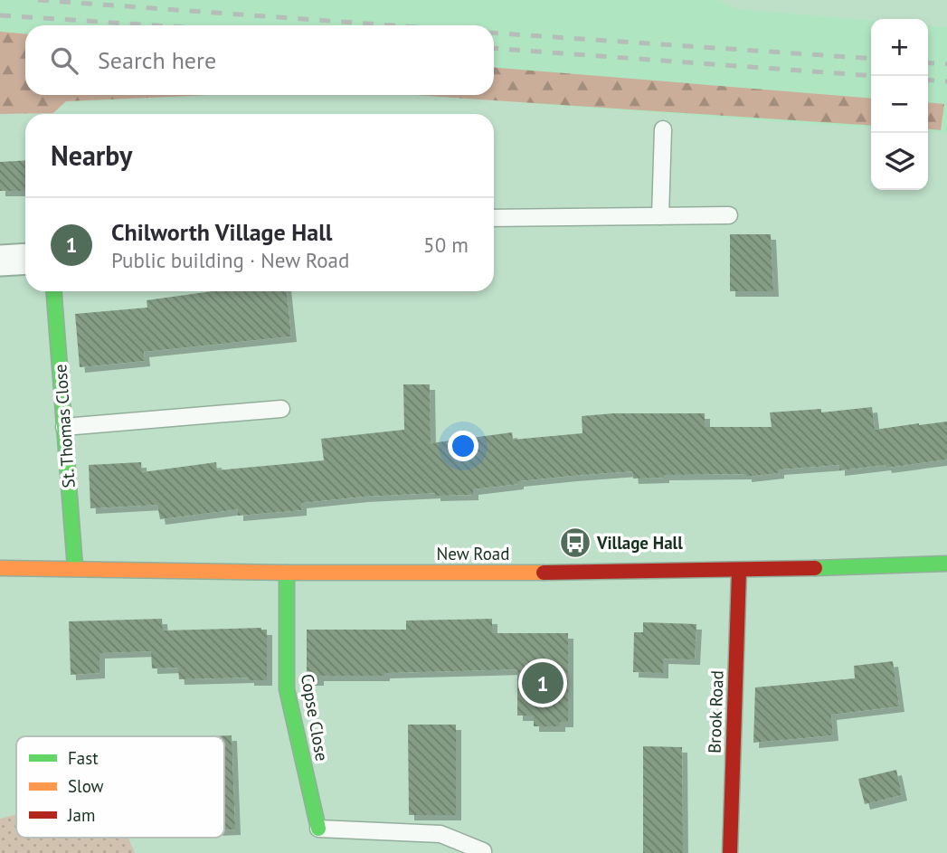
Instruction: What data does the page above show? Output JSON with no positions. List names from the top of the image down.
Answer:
{
  "streets": {
    "main road": [
      "St. Thomas Close",
      "New Road",
      "Brook Road",
      "Copse Close"
    ]
  },
  "crossings": [
    ["St. Thomas Close", "New Road"],
    ["New Road", "Brook Road"],
    ["New Road", "Copse Close"]
  ],
  "places": {
    "bus stop": ["Village Hall"]
  },
  "legend": ["Fast", "Slow", "Jam"],
  "page": {
    "map_buttons": ["+", "−"],
    "search": "Search here",
    "heading": "Nearby",
    "list": [
      {
        "mark": "1",
        "name": "Chilworth Village Hall",
        "note": "Public building · New Road",
        "value": "50 m"
      }
    ],
    "pins": "1"
  }
}
